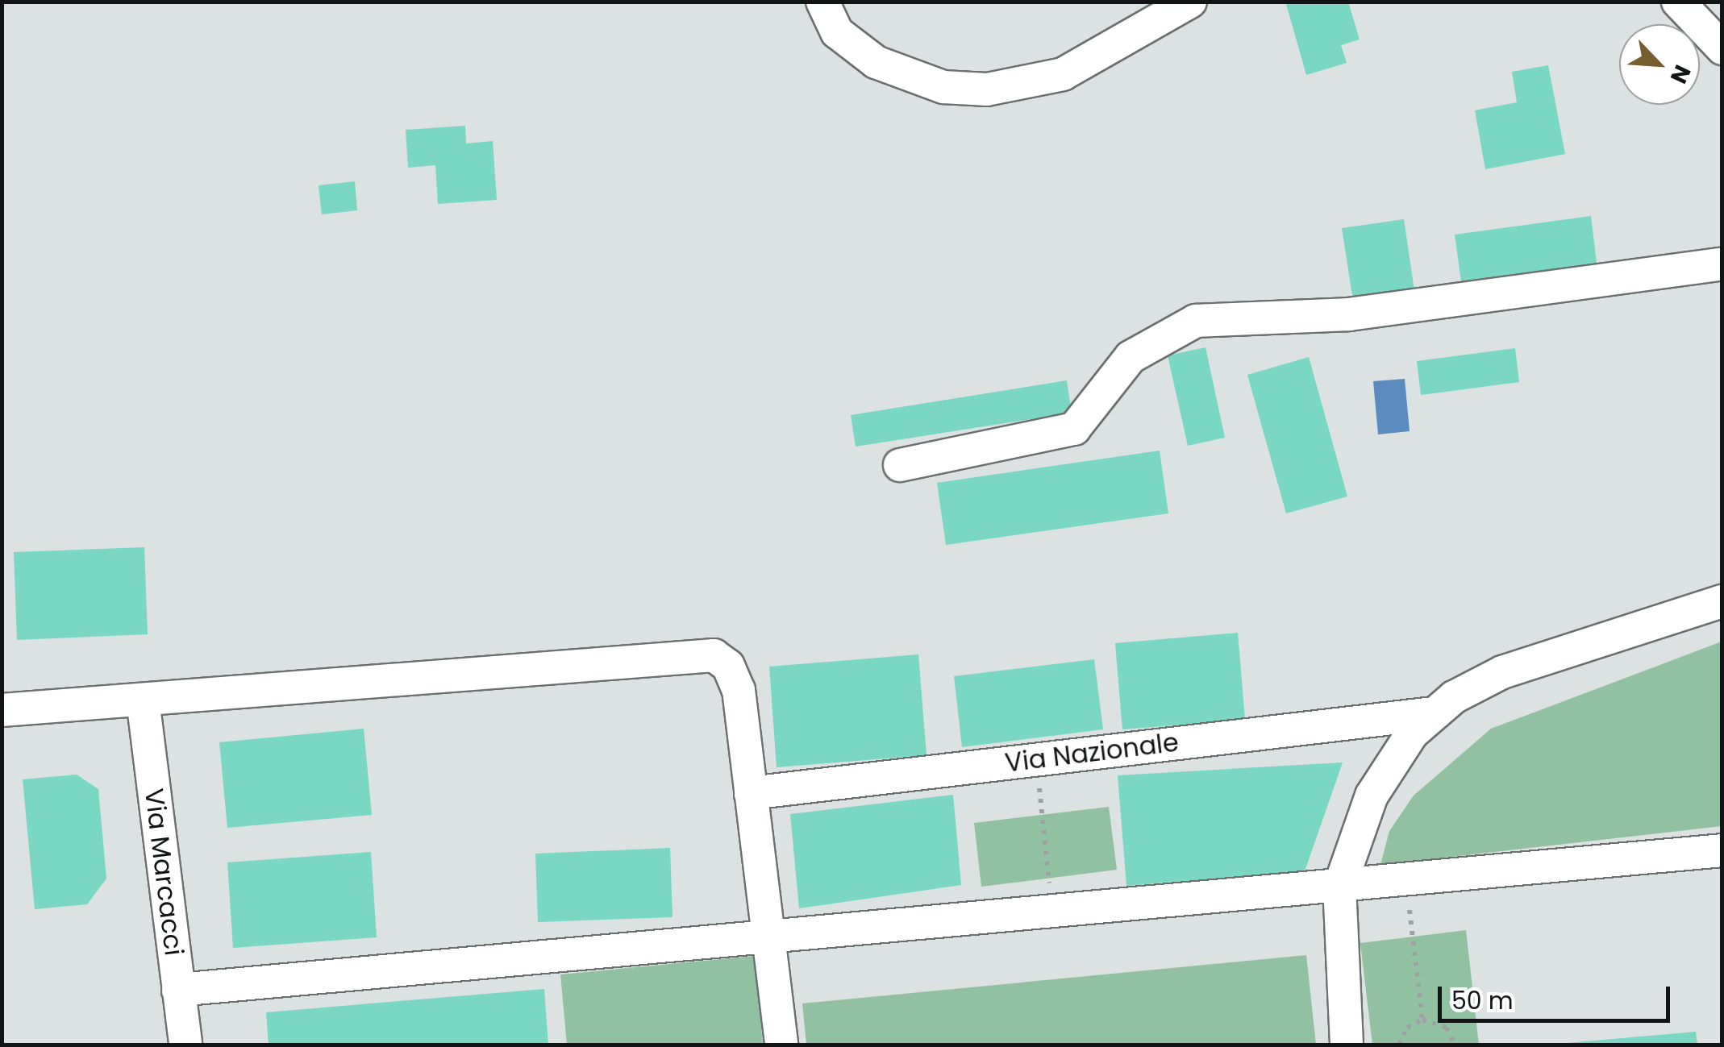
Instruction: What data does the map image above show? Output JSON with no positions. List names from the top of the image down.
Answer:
{
  "streets": {
    "street": ["Via Nazionale", "Via Marcacci"]
  },
  "scale_bar": "50 m",
  "north": "bottom right"
}
